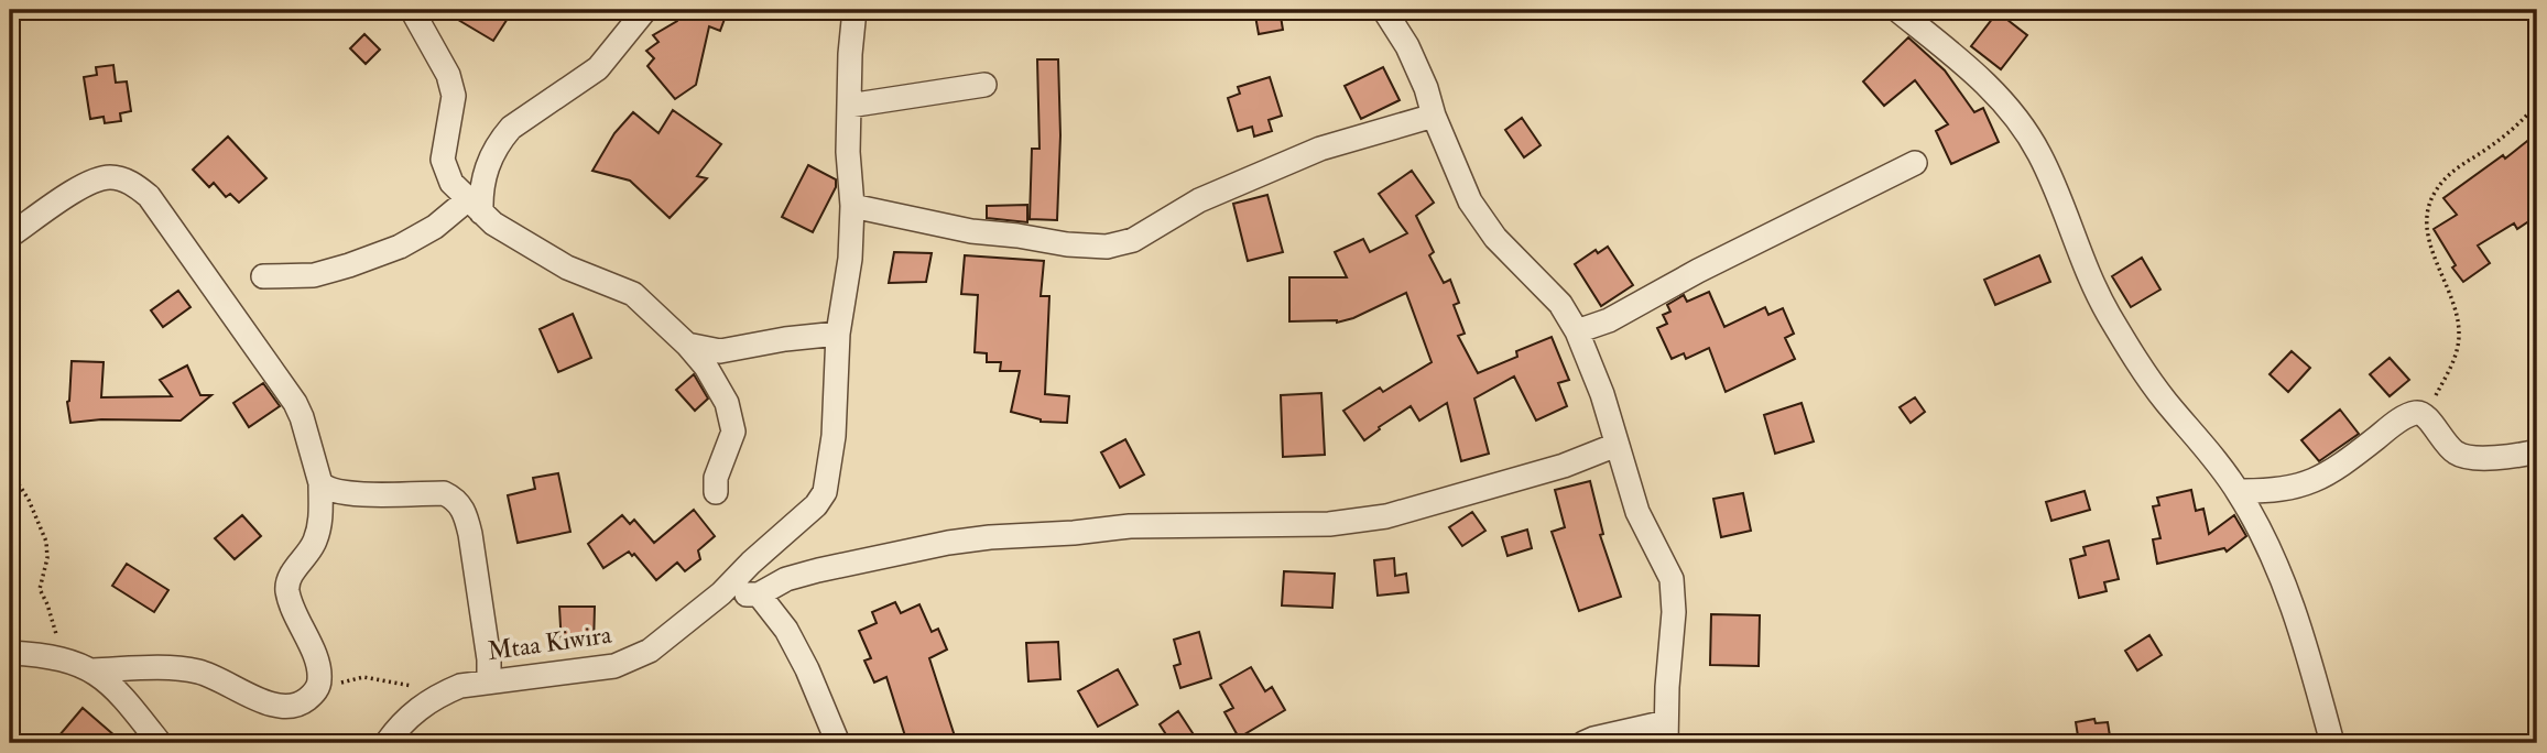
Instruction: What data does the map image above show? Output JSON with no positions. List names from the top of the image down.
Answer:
{
  "streets": {
    "street": ["Mtaa Kiwira"]
  }
}
